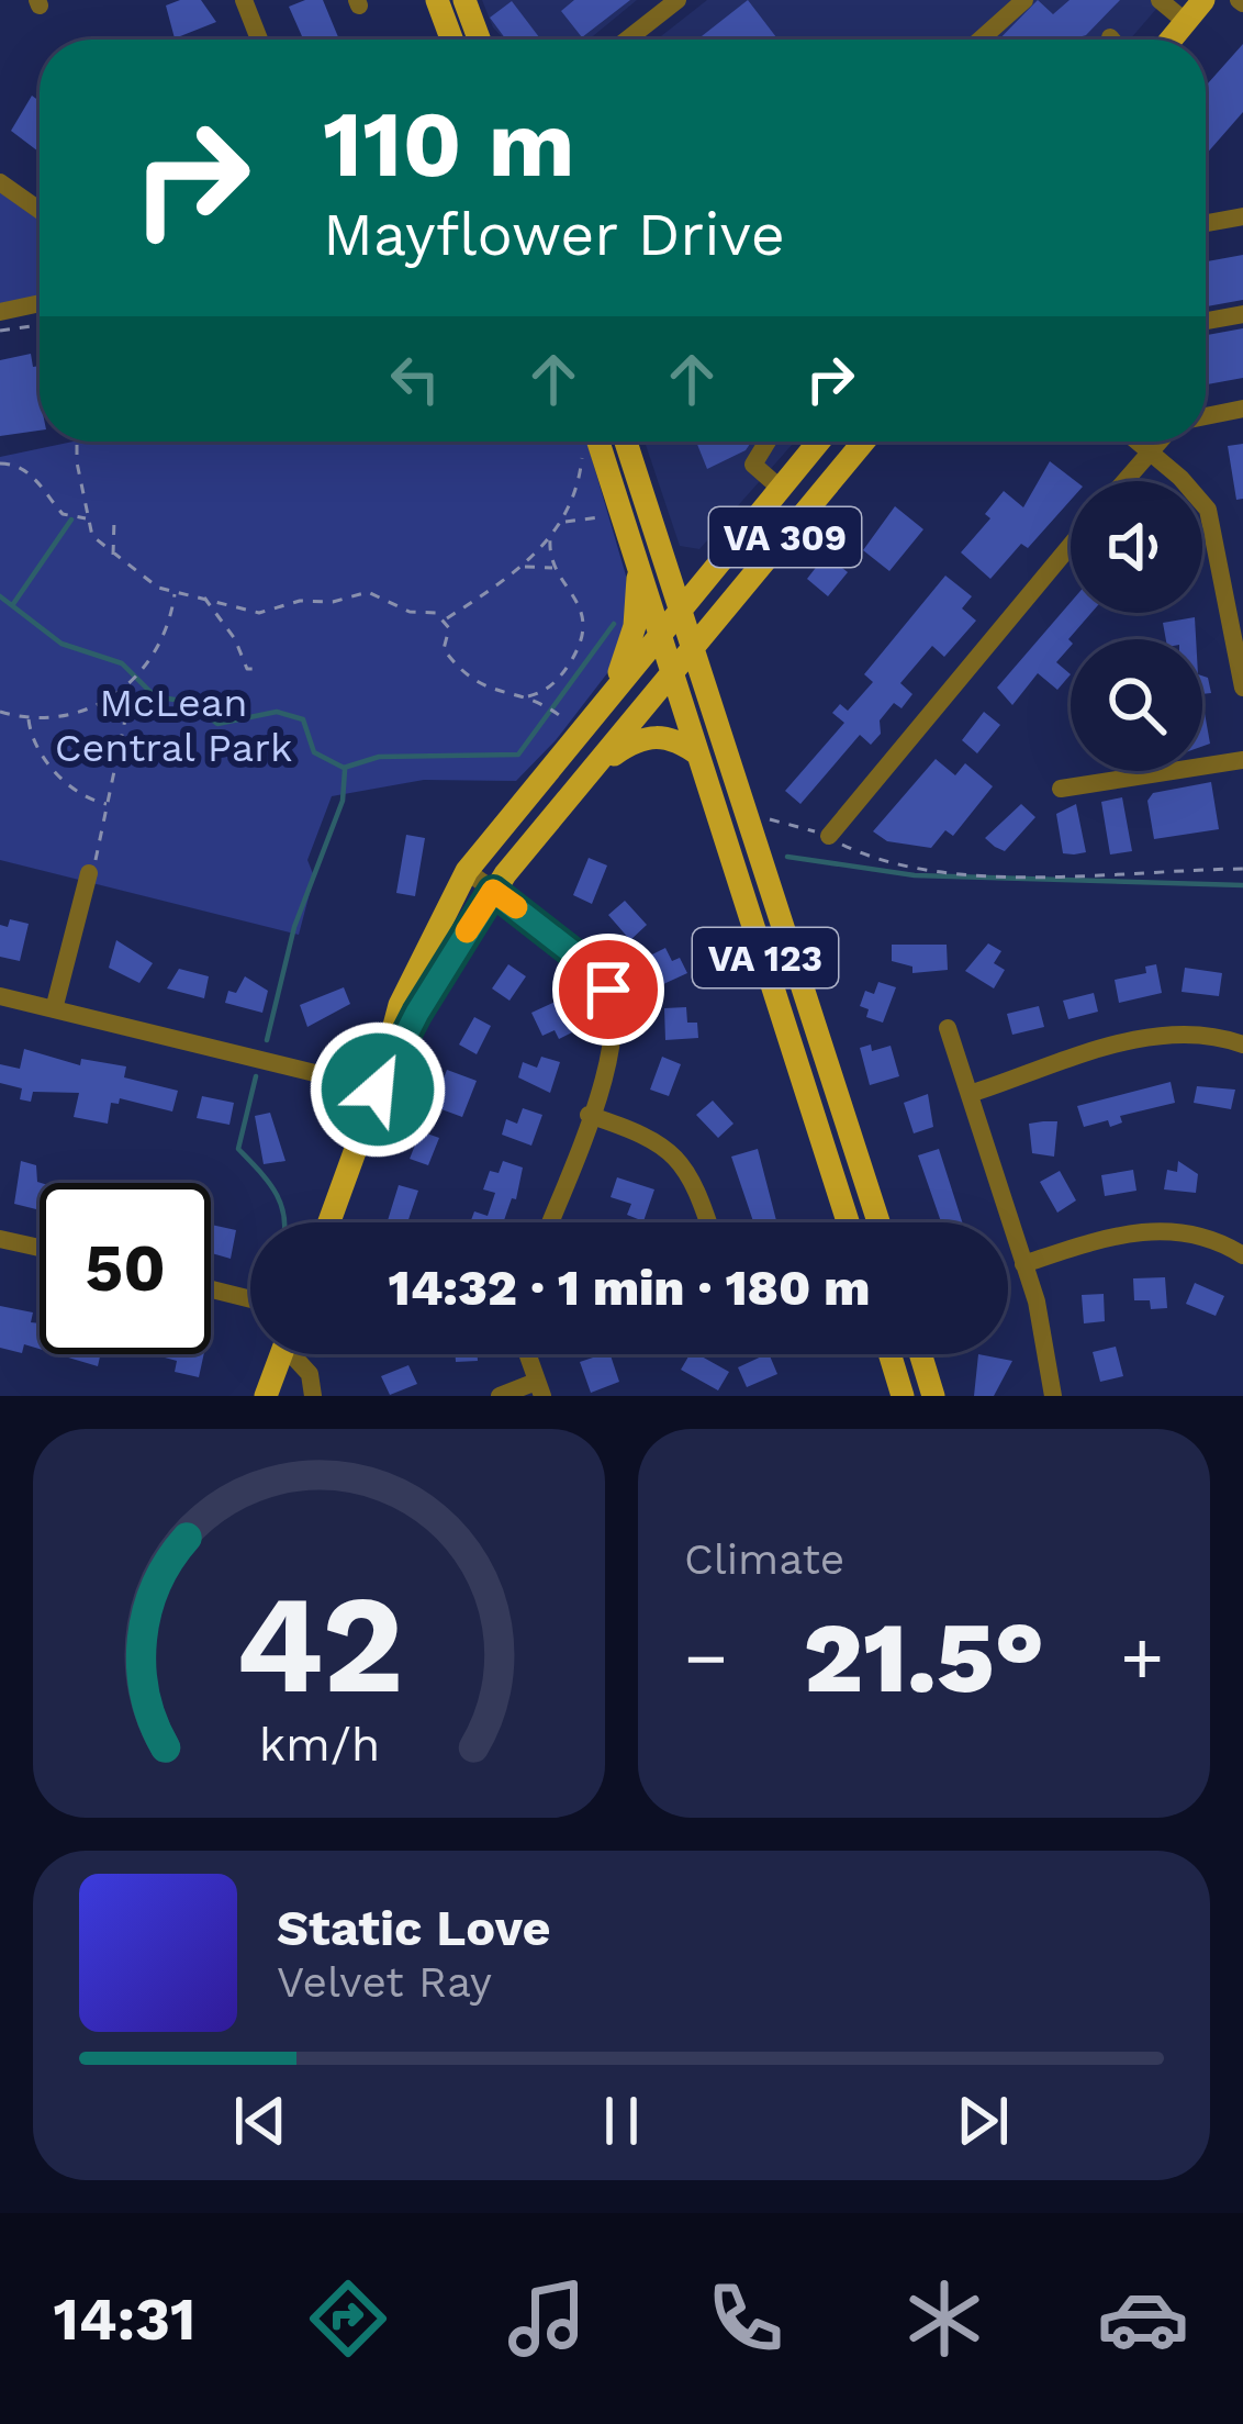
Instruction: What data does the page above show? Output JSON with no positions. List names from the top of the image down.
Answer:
{
  "streets": {
    "main road": ["VA 309", "VA 123"]
  },
  "crossings": [
    ["VA 309", "VA 123"]
  ],
  "parks": ["McLean Central Park"],
  "page": {
    "turn": ["110 m", "Mayflower Drive"],
    "limit": "50",
    "trip": "14:32 · 1 min · 180 m",
    "tile": "Climate",
    "heat": ["−", "21.5°", "+"],
    "song": ["Static Love", "Velvet Ray"],
    "tabs": "14:31",
    "gauge": ["42", "km/h"]
  }
}
